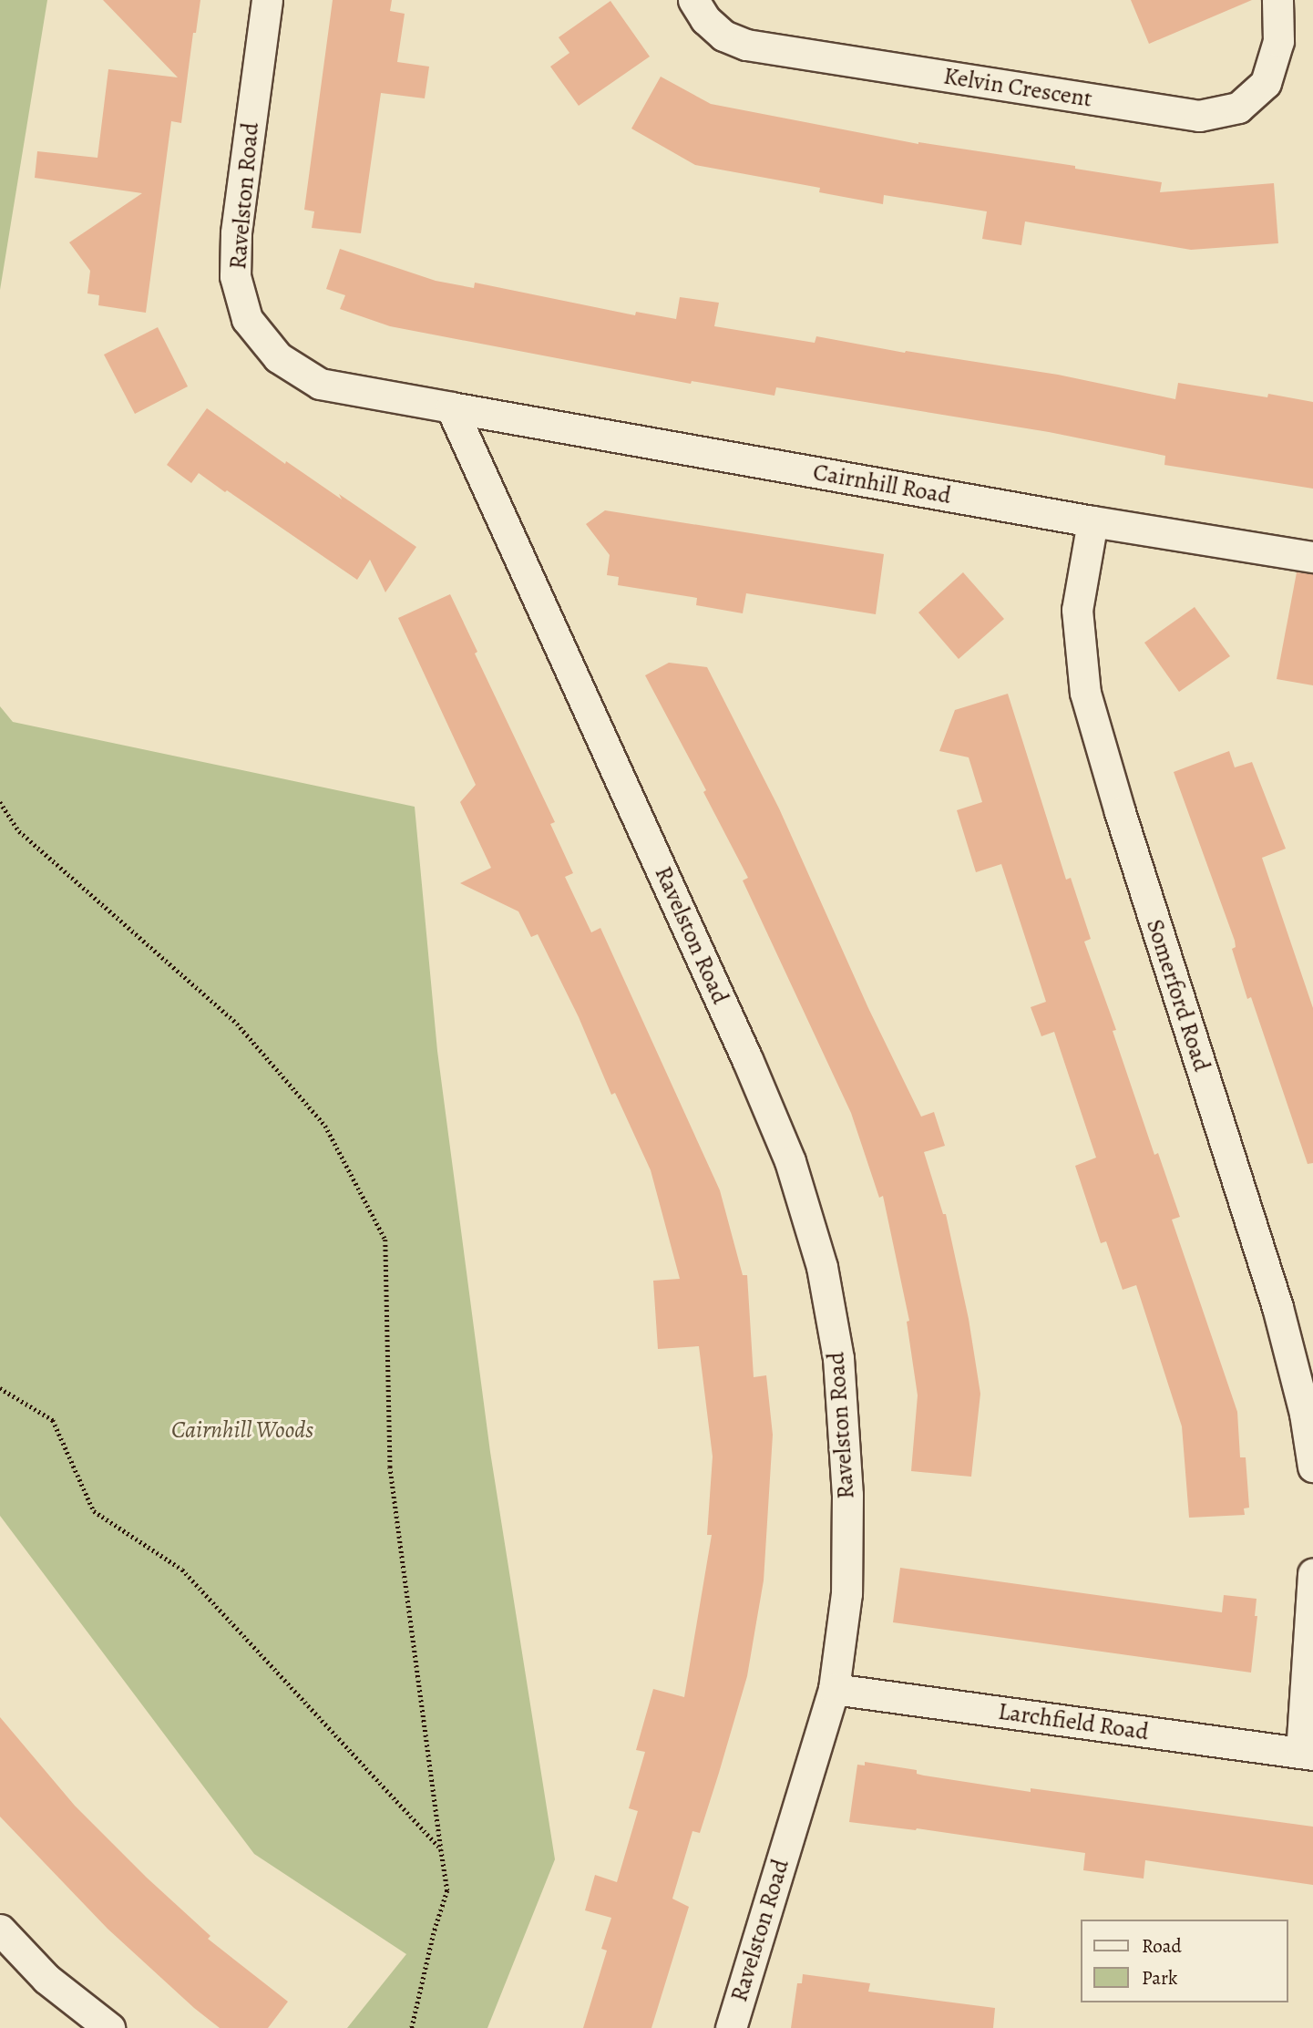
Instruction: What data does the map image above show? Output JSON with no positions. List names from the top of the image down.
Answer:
{
  "streets": {
    "street": [
      "Kelvin Crescent",
      "Ravelston Road",
      "Cairnhill Road",
      "Somerford Road",
      "Larchfield Road"
    ]
  },
  "crossings": [
    ["Ravelston Road", "Cairnhill Road"],
    ["Ravelston Road", "Larchfield Road"],
    ["Cairnhill Road", "Somerford Road"]
  ],
  "parks": ["Cairnhill Woods"],
  "legend": ["Road", "Park"]
}
